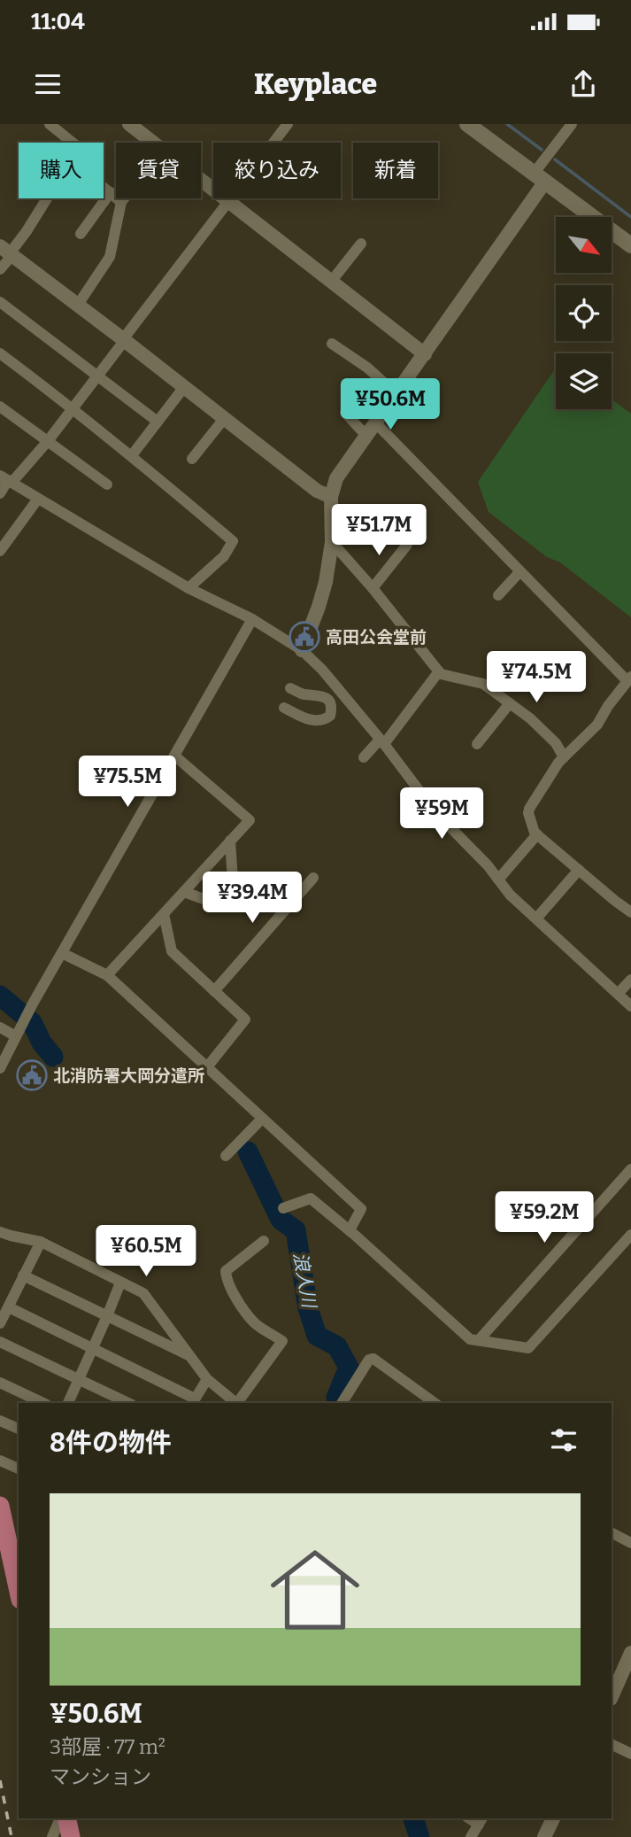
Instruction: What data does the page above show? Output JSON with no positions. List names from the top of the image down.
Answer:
{
  "water": ["浪人川"],
  "places": {
    "public building": ["高田公会堂前", "北消防署大岡分遣所"]
  },
  "north": "bottom right",
  "page": {
    "status": "11:04",
    "header": "Keyplace",
    "chip": [
      "購入",
      "賃貸",
      "絞り込み",
      "新着"
    ],
    "price": [
      "¥50.6M",
      "¥51.7M",
      "¥74.5M",
      "¥75.5M",
      "¥59M",
      "¥39.4M",
      "¥59.2M",
      "¥60.5M"
    ],
    "heading": "8件の物件",
    "list": [
      {
        "name": "¥50.6M",
        "note": "3部屋 · 77 m² · マンション"
      }
    ]
  }
}
